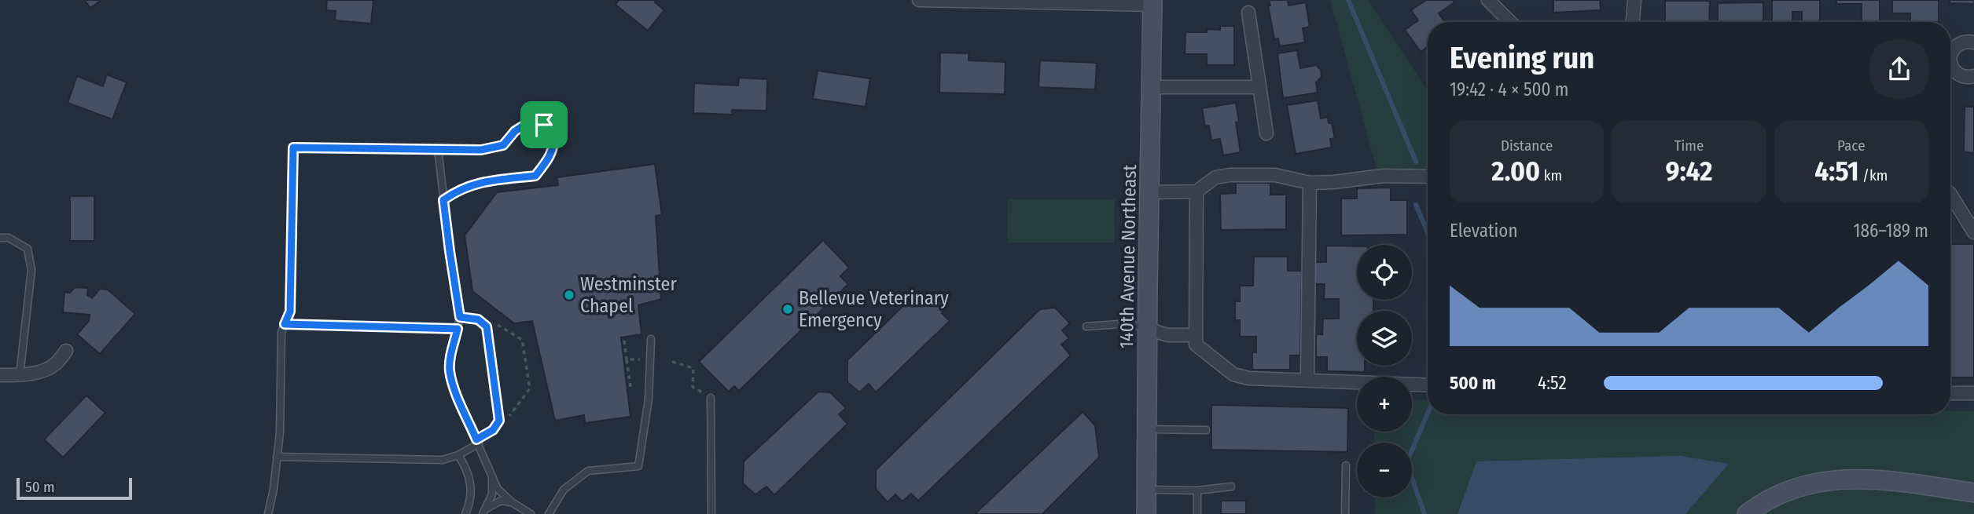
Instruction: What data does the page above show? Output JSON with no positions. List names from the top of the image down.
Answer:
{
  "streets": {
    "street": ["140th Avenue Northeast"]
  },
  "places": ["Westminster Chapel", "Bellevue Veterinary Emergency"],
  "scale_bar": "50 m",
  "page": {
    "heading": ["Evening run", "19:42 · 4 × 500 m"],
    "stats": [
      ["Distance", "2.00 km"],
      ["Time", "9:42"],
      ["Pace", "4:51 /km"]
    ],
    "chart": ["Elevation", "186–189 m"],
    "map_buttons": ["+", "−"],
    "list": [
      {
        "name": "500 m",
        "note": "4:52"
      }
    ],
    "scale": "50 m"
  }
}
